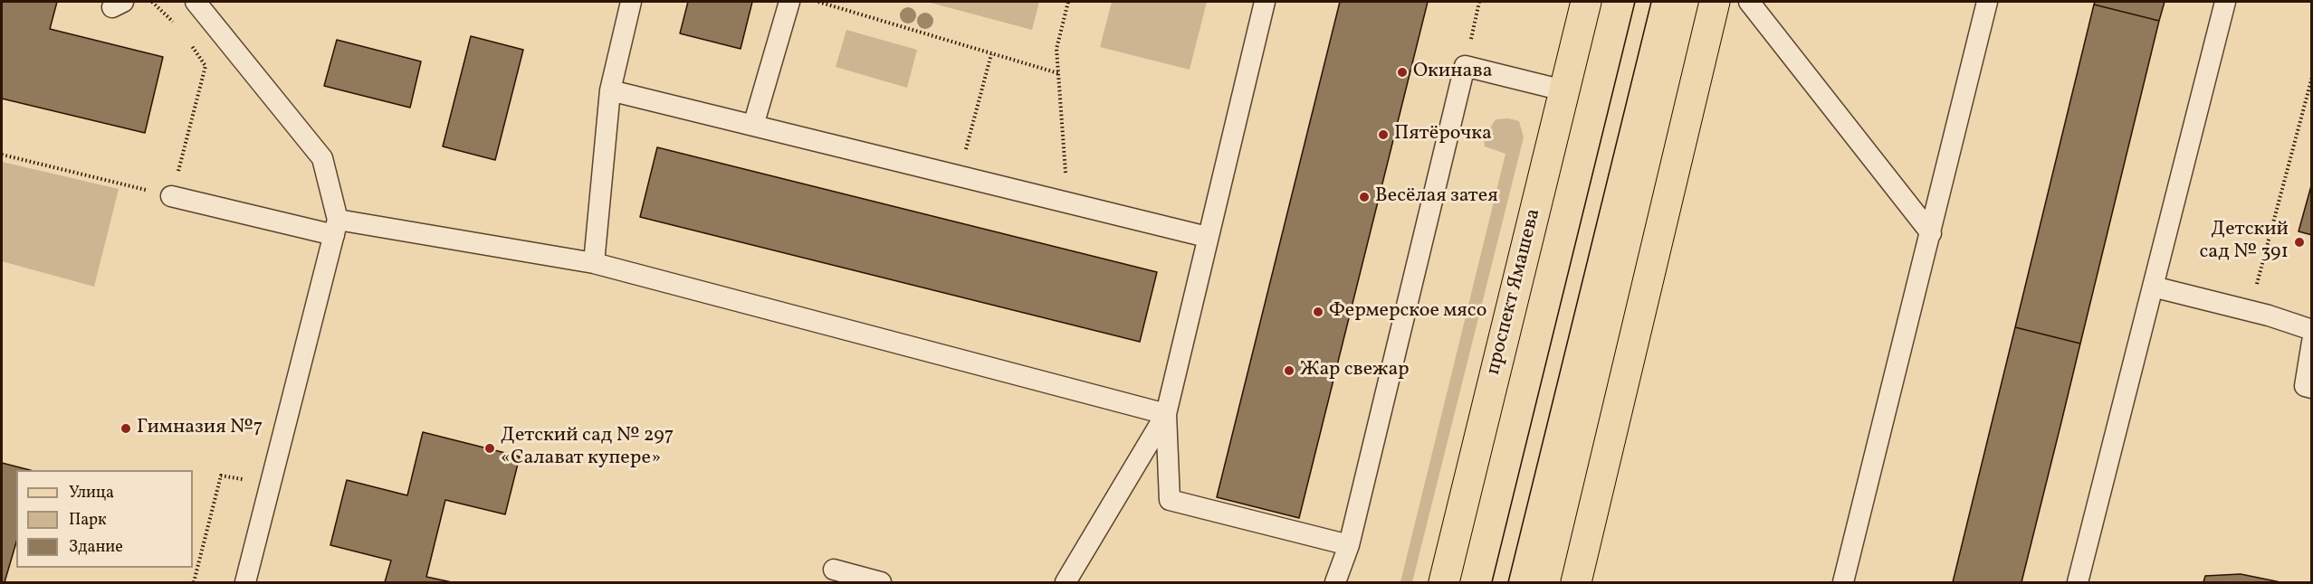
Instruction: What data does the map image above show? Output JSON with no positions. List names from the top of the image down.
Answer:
{
  "streets": {
    "main road": ["проспект Ямашева"]
  },
  "places": [
    "Окинава",
    "Пятёрочка",
    "Весёлая затея",
    "Детский сад № 391",
    "Фермерское мясо",
    "Жар свежар",
    "Гимназия №7",
    "Детский сад № 297 «Салават купере»"
  ],
  "legend": ["Улица", "Парк", "Здание"]
}
